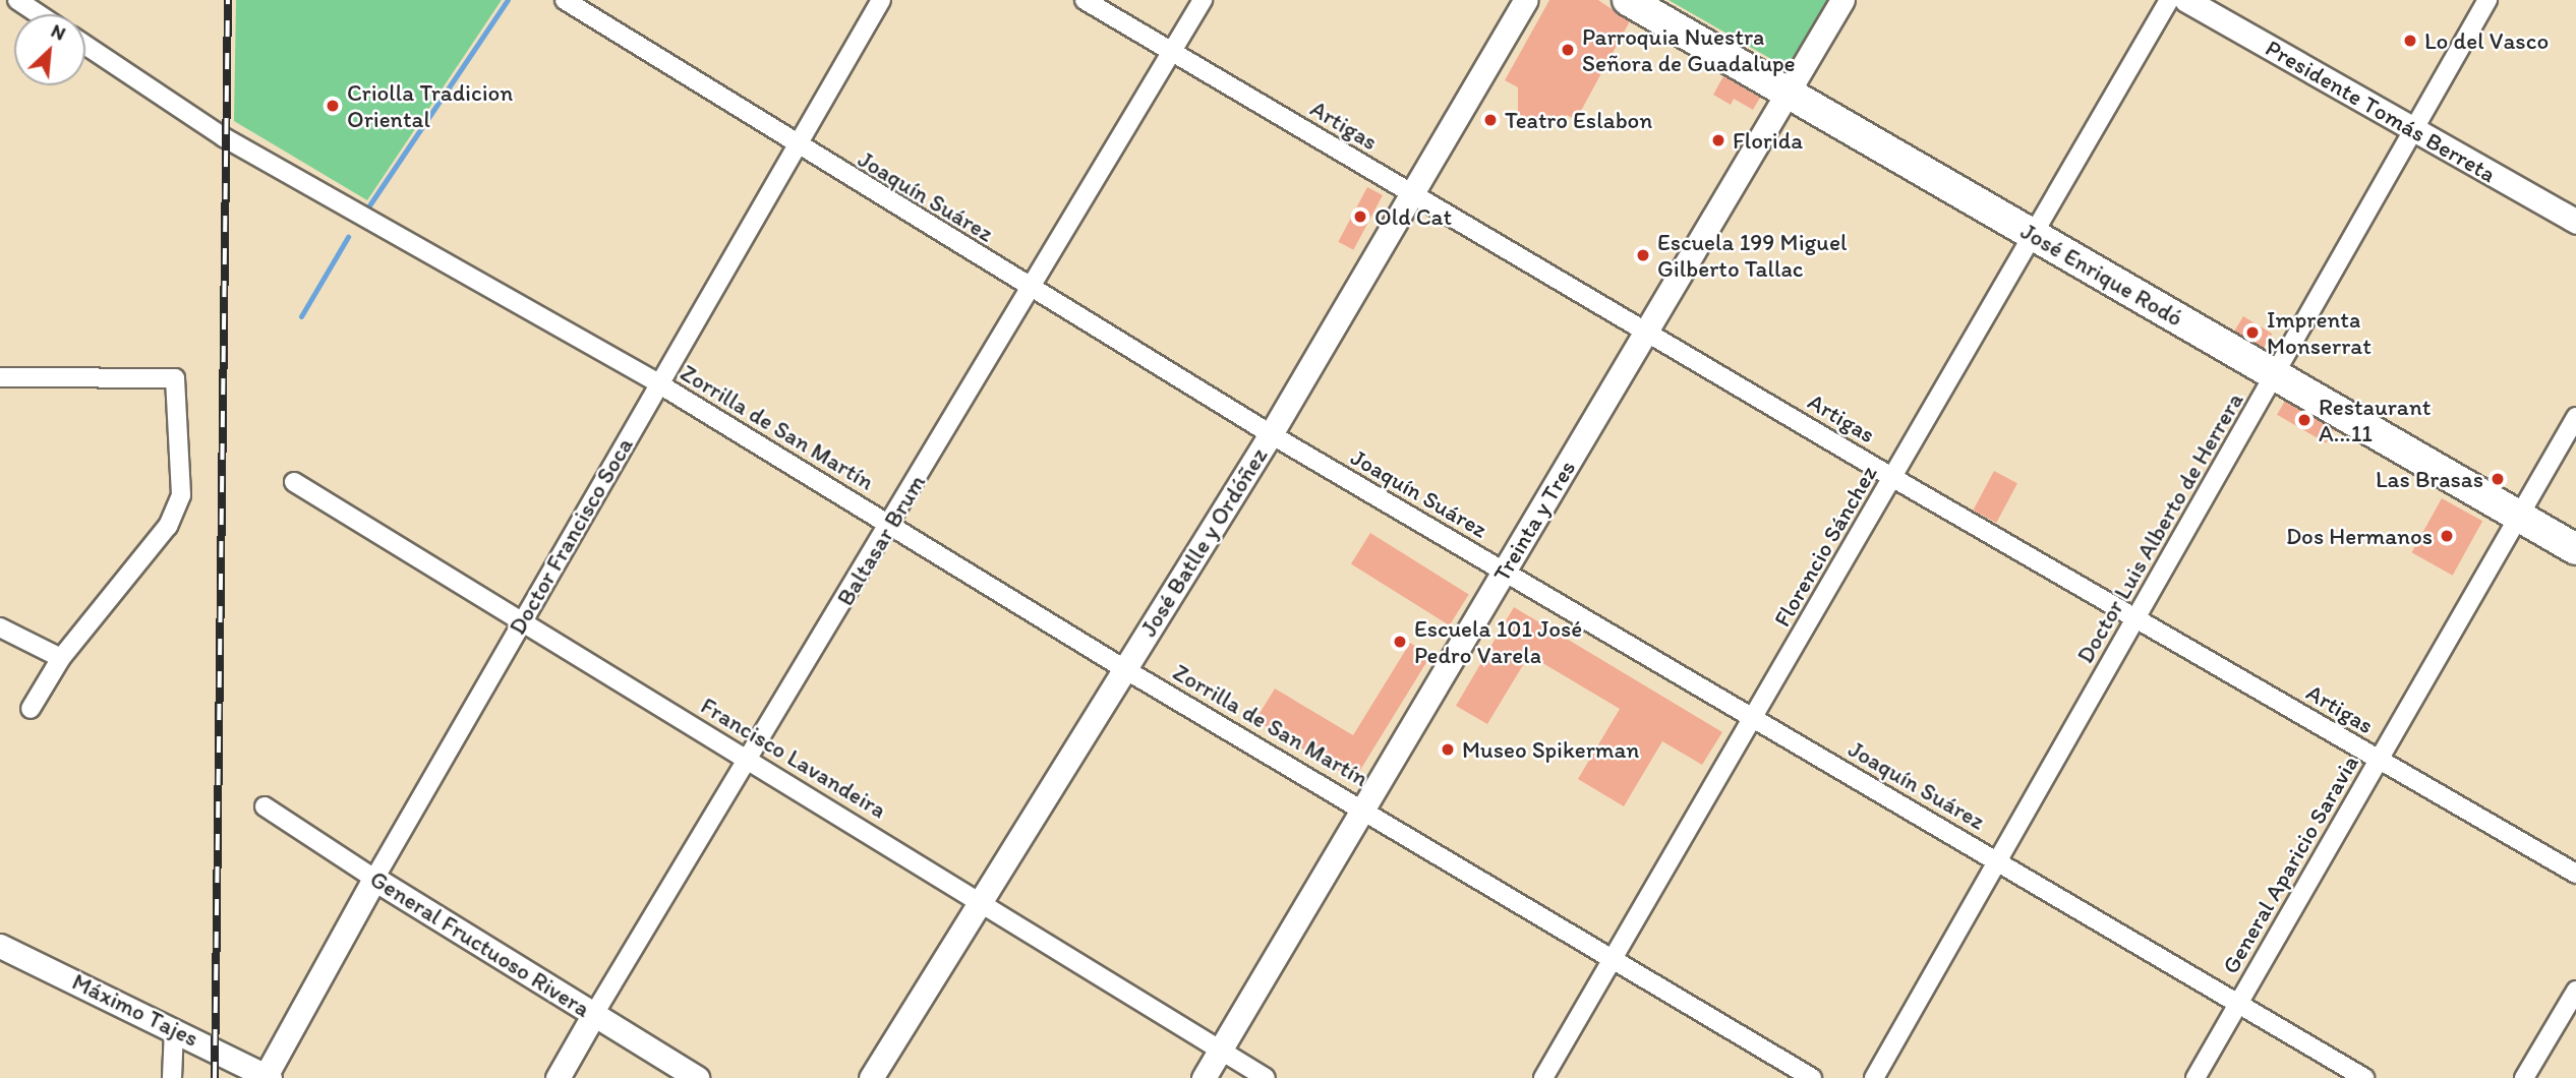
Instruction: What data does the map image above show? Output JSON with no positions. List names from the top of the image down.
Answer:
{
  "streets": {
    "highway": ["José Enrique Rodó"],
    "street": [
      "Presidente Tomás Berreta",
      "Artigas",
      "Joaquín Suárez",
      "Zorrilla de San Martín",
      "Treinta y Tres",
      "Doctor Luis Alberto de Herrera",
      "Doctor Francisco Soca",
      "Baltasar Brum",
      "José Batlle y Ordóñez",
      "Florencio Sánchez",
      "Francisco Lavandeira",
      "General Aparicio Saravia",
      "General Fructuoso Rivera",
      "Máximo Tajes"
    ]
  },
  "crossings": [
    ["Presidente Tomás Berreta", "Doctor Luis Alberto de Herrera"],
    ["Artigas", "Treinta y Tres"],
    ["Artigas", "Doctor Luis Alberto de Herrera"],
    ["Artigas", "Baltasar Brum"],
    ["Artigas", "José Batlle y Ordóñez"],
    ["Artigas", "Florencio Sánchez"],
    ["Artigas", "General Aparicio Saravia"],
    ["Joaquín Suárez", "Treinta y Tres"],
    ["Joaquín Suárez", "Doctor Luis Alberto de Herrera"],
    ["Joaquín Suárez", "Doctor Francisco Soca"],
    ["Joaquín Suárez", "Baltasar Brum"],
    ["Joaquín Suárez", "José Batlle y Ordóñez"],
    ["Joaquín Suárez", "Florencio Sánchez"],
    ["Joaquín Suárez", "General Aparicio Saravia"],
    ["José Enrique Rodó", "Treinta y Tres"],
    ["José Enrique Rodó", "Doctor Luis Alberto de Herrera"],
    ["José Enrique Rodó", "Florencio Sánchez"],
    ["José Enrique Rodó", "General Aparicio Saravia"],
    ["Zorrilla de San Martín", "Treinta y Tres"],
    ["Zorrilla de San Martín", "Doctor Francisco Soca"],
    ["Zorrilla de San Martín", "Baltasar Brum"],
    ["Zorrilla de San Martín", "José Batlle y Ordóñez"],
    ["Zorrilla de San Martín", "Florencio Sánchez"],
    ["Treinta y Tres", "Francisco Lavandeira"],
    ["Doctor Francisco Soca", "Francisco Lavandeira"],
    ["Doctor Francisco Soca", "General Fructuoso Rivera"],
    ["Doctor Francisco Soca", "Máximo Tajes"],
    ["Baltasar Brum", "Francisco Lavandeira"],
    ["Baltasar Brum", "General Fructuoso Rivera"],
    ["José Batlle y Ordóñez", "Francisco Lavandeira"]
  ],
  "places": [
    "Lo del Vasco",
    "Parroquia Nuestra Señora de Guadalupe",
    "Criolla Tradicion Oriental",
    "Teatro Eslabon",
    "Florida",
    "Old Cat",
    "Escuela 199 Miguel Gilberto Tallac",
    "Imprenta Monserrat",
    "Restaurant A...11",
    "Las Brasas",
    "Dos Hermanos",
    "Escuela 101 José Pedro Varela",
    "Museo Spikerman"
  ],
  "north": "top right"
}
